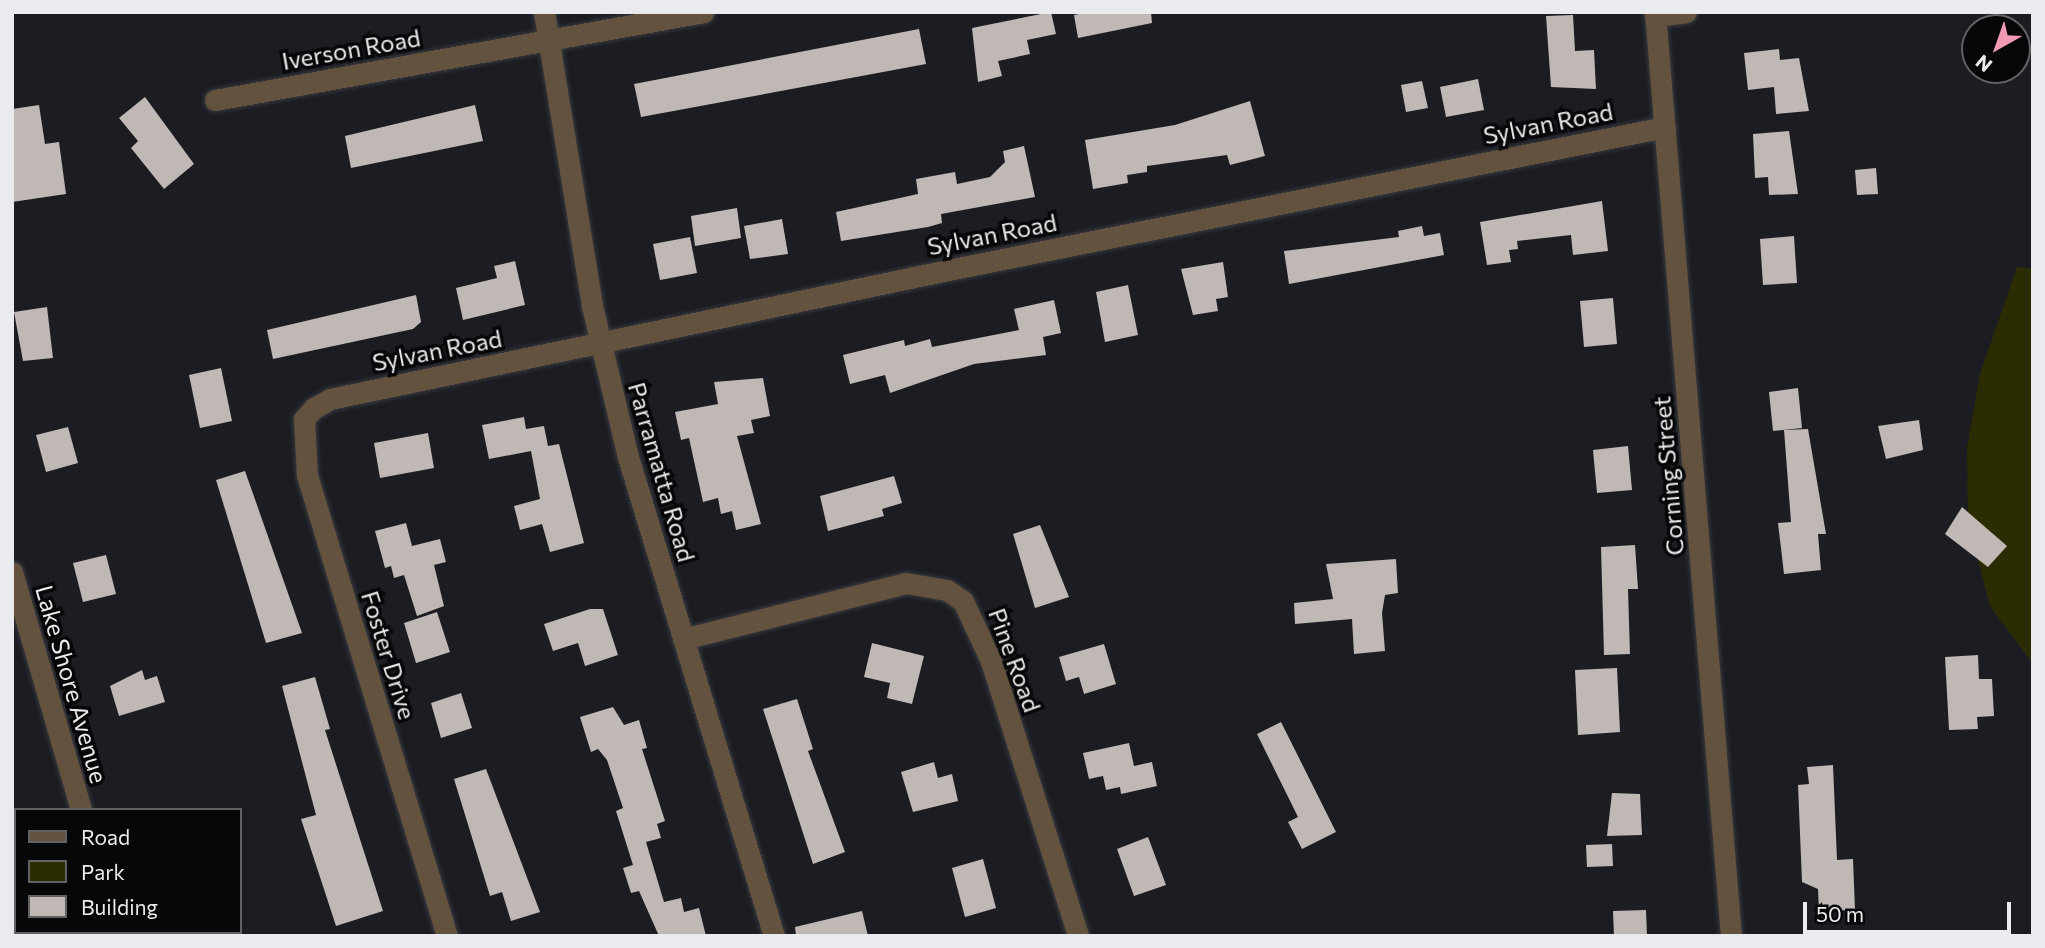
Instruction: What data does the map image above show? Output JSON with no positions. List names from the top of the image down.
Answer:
{
  "streets": {
    "street": [
      "Iverson Road",
      "Sylvan Road",
      "Parramatta Road",
      "Corning Street",
      "Foster Drive",
      "Pine Road",
      "Lake Shore Avenue"
    ]
  },
  "crossings": [
    ["Iverson Road", "Parramatta Road"],
    ["Sylvan Road", "Parramatta Road"],
    ["Sylvan Road", "Corning Street"],
    ["Sylvan Road", "Foster Drive"],
    ["Parramatta Road", "Pine Road"]
  ],
  "legend": ["Road", "Park", "Building"],
  "scale_bar": "50 m",
  "north": "bottom left"
}
